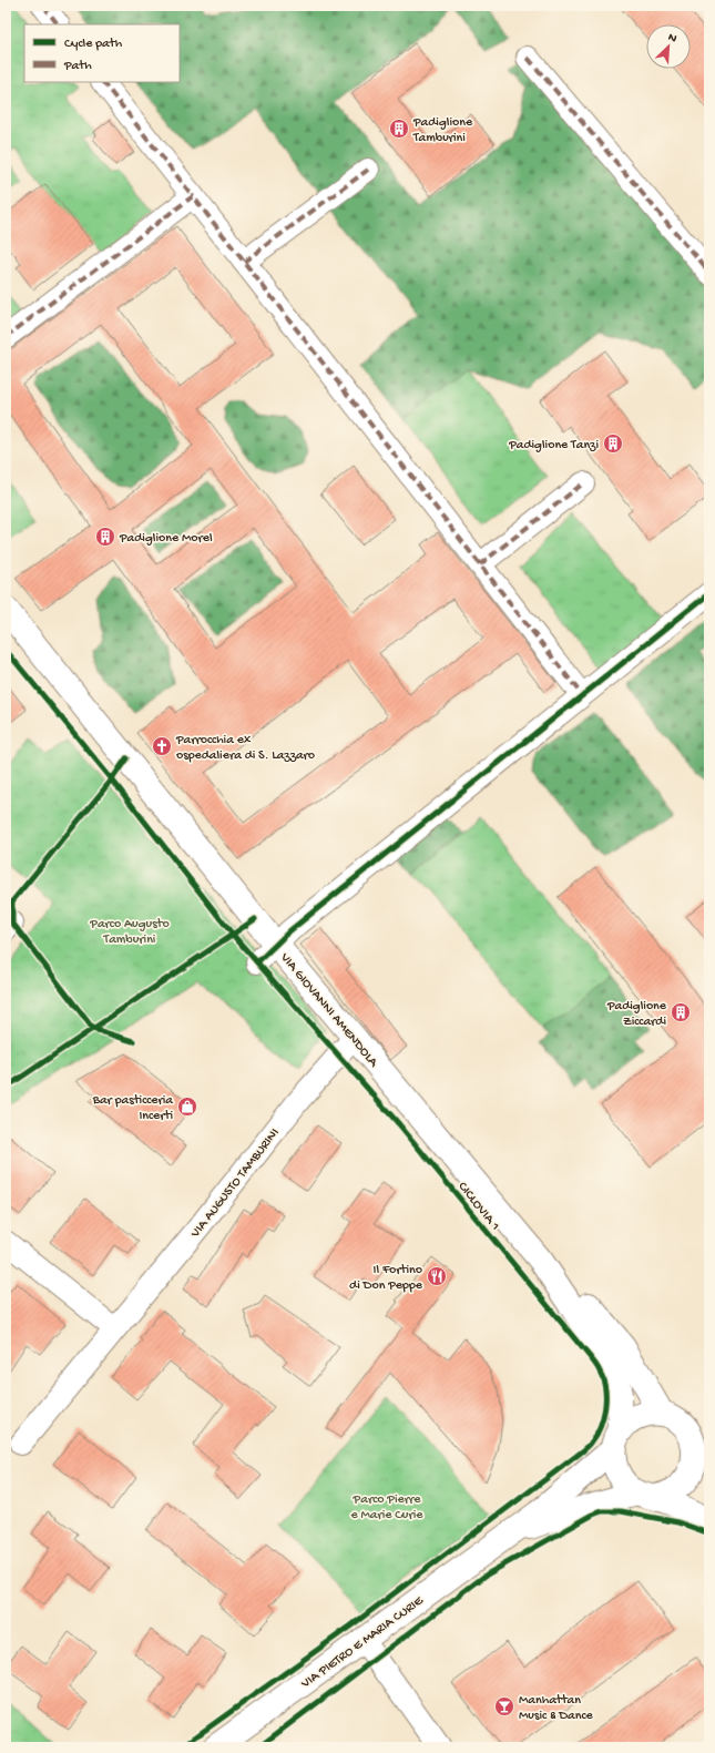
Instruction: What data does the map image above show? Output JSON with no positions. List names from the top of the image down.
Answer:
{
  "streets": {
    "main road": ["VIA GIOVANNI AMENDOLA", "VIA PIETRO E MARIA CURIE"],
    "street": ["VIA AUGUSTO TAMBURINI"],
    "cycle path": ["CICLOVIA 1"]
  },
  "crossings": [
    ["VIA GIOVANNI AMENDOLA", "VIA AUGUSTO TAMBURINI"],
    ["VIA GIOVANNI AMENDOLA", "VIA PIETRO E MARIA CURIE"]
  ],
  "parks": ["Parco Augusto Tamburini", "Parco Pierre e Marie Curie"],
  "places": {
    "building": [
      "Padiglione Tamburini",
      "Padiglione Tanzi",
      "Padiglione Morel",
      "Padiglione Ziccardi"
    ],
    "church": ["Parrocchia ex ospedaliera di S. Lazzaro"],
    "shop": ["Bar pasticceria Incerti"],
    "restaurant": ["Il Fortino di Don Peppe"],
    "bar": ["Manhattan Music & Dance"]
  },
  "legend": ["Cycle path", "Path"],
  "north": "top right"
}
